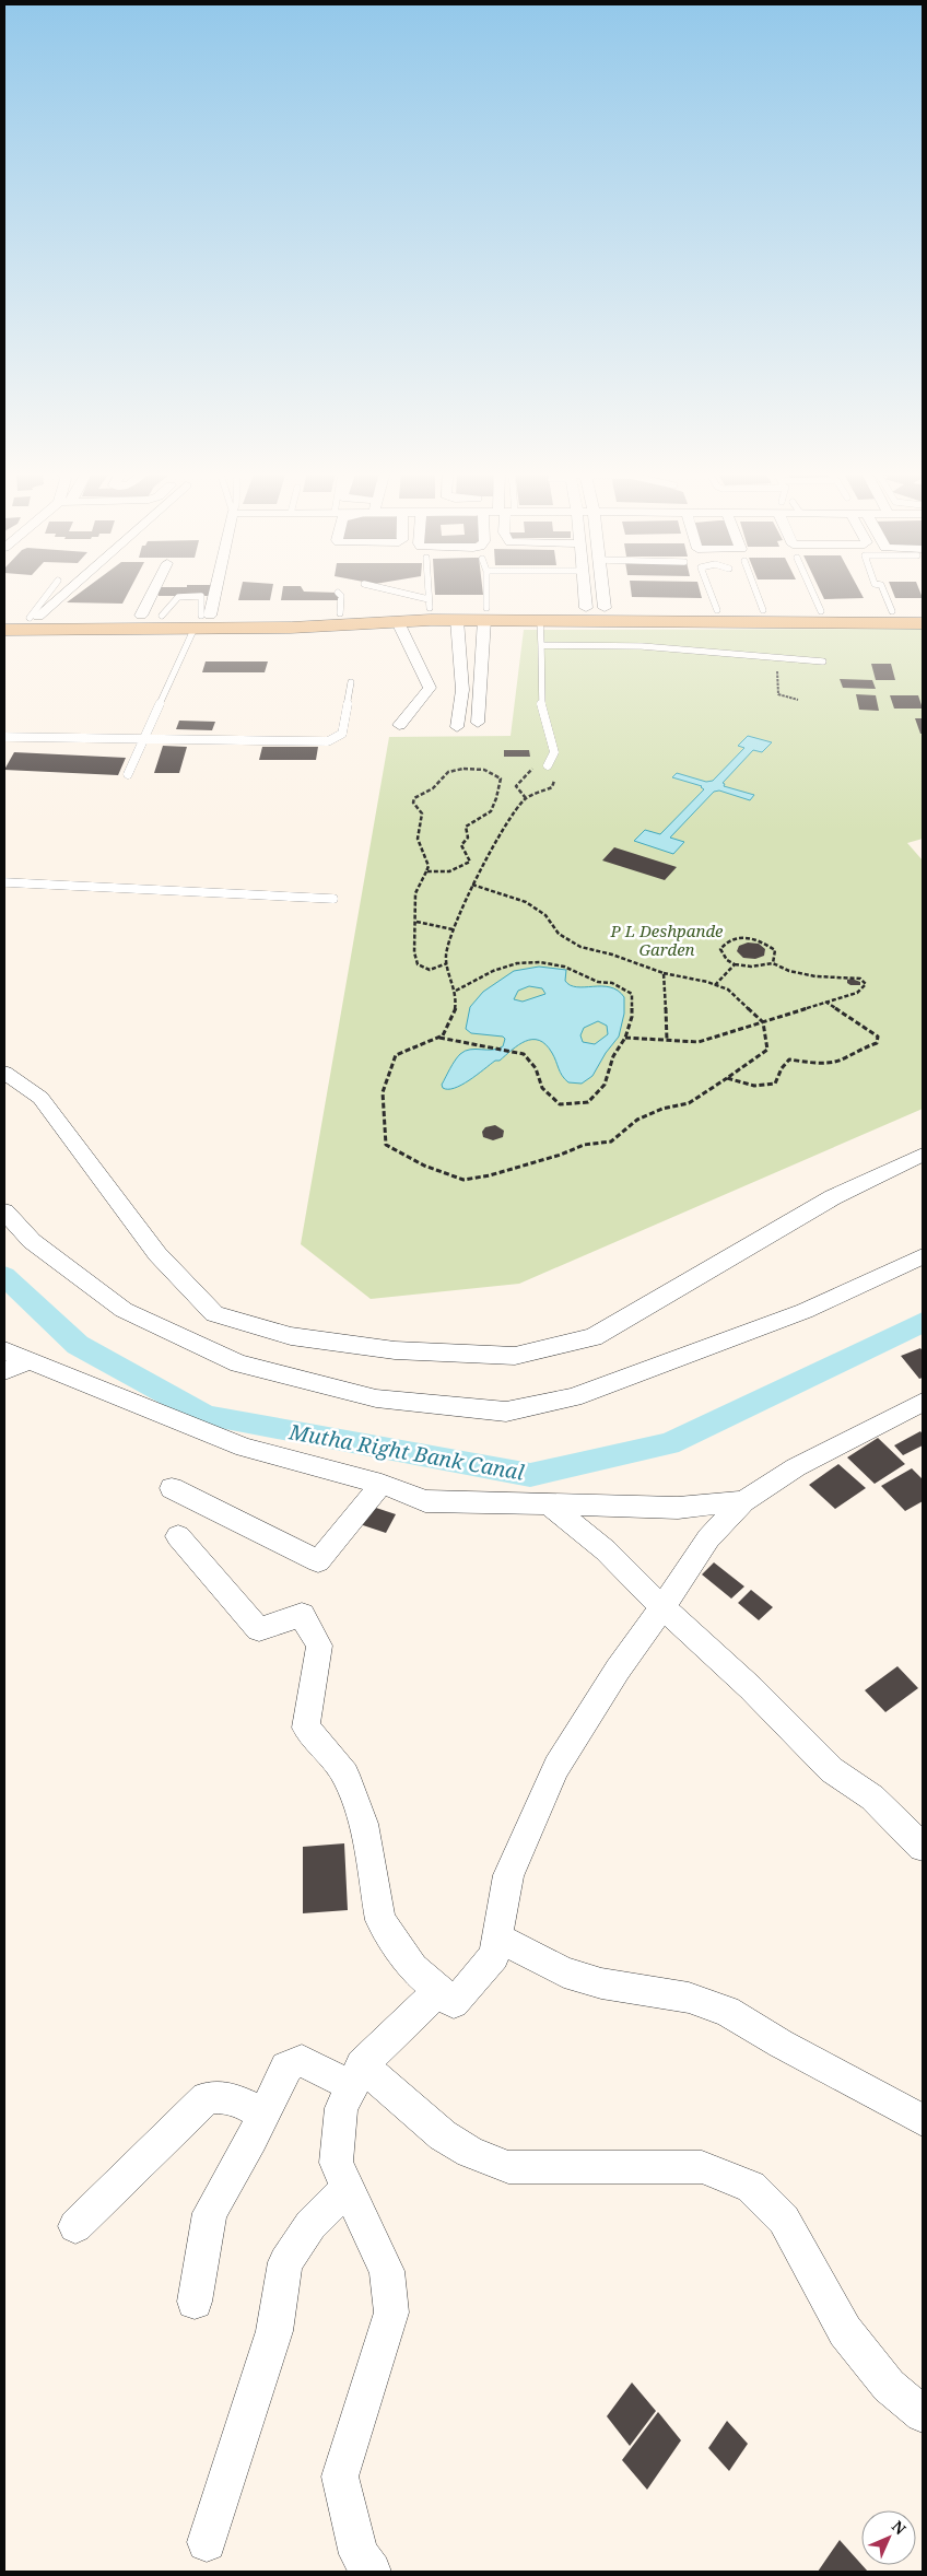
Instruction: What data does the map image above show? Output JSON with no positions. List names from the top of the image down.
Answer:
{
  "water": ["Mutha Right Bank Canal"],
  "parks": ["P L Deshpande Garden"],
  "north": "top right"
}
